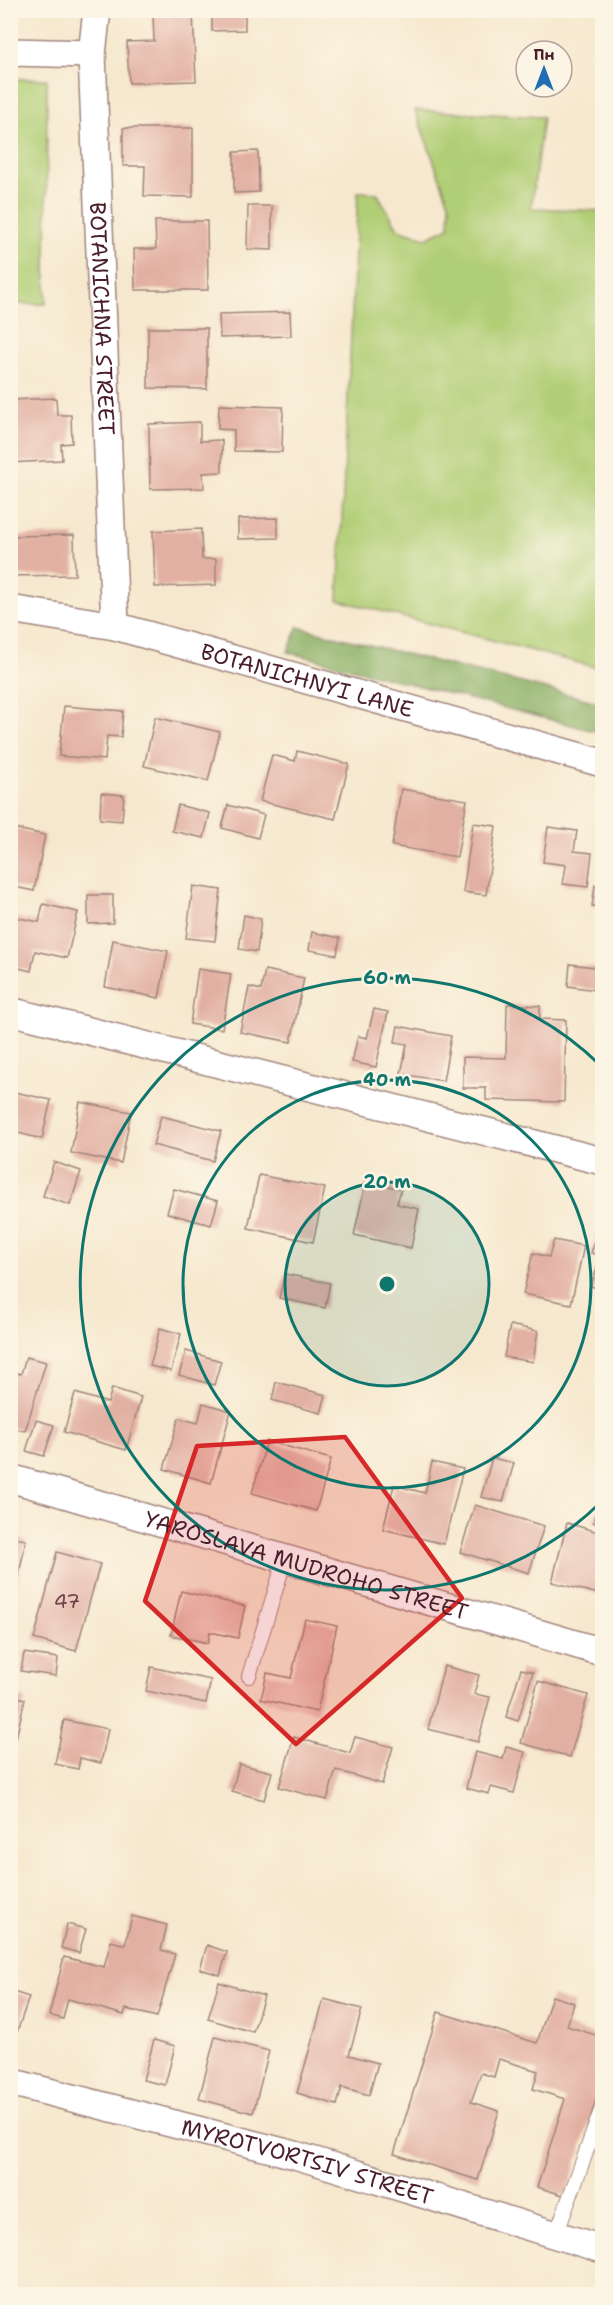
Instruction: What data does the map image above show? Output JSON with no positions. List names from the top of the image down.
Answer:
{
  "streets": {
    "street": [
      "BOTANICHNA STREET",
      "BOTANICHNYI LANE",
      "YAROSLAVA MUDROHO STREET",
      "MYROTVORTSIV STREET"
    ]
  },
  "crossings": [
    ["BOTANICHNA STREET", "BOTANICHNYI LANE"]
  ],
  "house_numbers": ["47"],
  "north": "top",
  "rings": ["60 m", "40 m", "20 m"]
}
